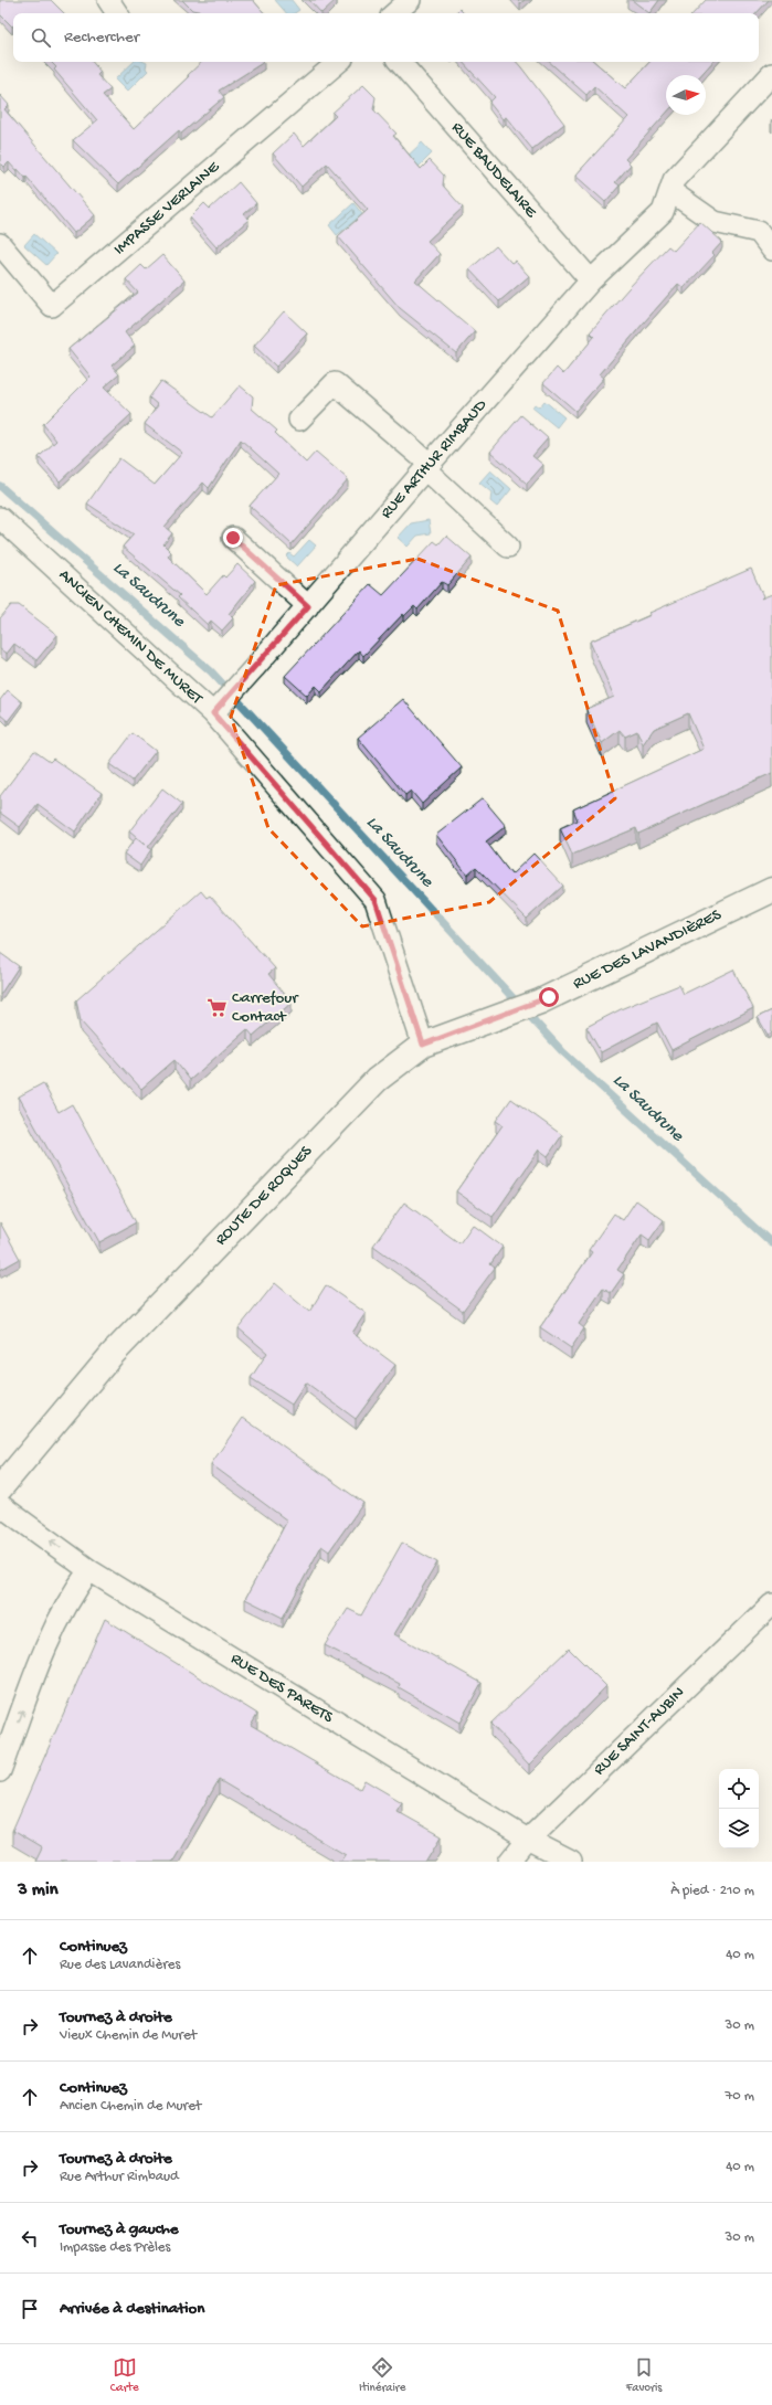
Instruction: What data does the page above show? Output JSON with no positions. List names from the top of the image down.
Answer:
{
  "streets": {
    "street": [
      "RUE BAUDELAIRE",
      "IMPASSE VERLAINE",
      "RUE ARTHUR RIMBAUD",
      "ANCIEN CHEMIN DE MURET",
      "RUE DES LAVANDIÈRES",
      "ROUTE DE ROQUES",
      "RUE DES PARETS",
      "RUE SAINT-AUBIN"
    ]
  },
  "crossings": [
    ["RUE BAUDELAIRE", "RUE ARTHUR RIMBAUD"],
    ["RUE ARTHUR RIMBAUD", "ANCIEN CHEMIN DE MURET"],
    ["ANCIEN CHEMIN DE MURET", "RUE DES LAVANDIÈRES"],
    ["ANCIEN CHEMIN DE MURET", "ROUTE DE ROQUES"],
    ["RUE DES LAVANDIÈRES", "ROUTE DE ROQUES"],
    ["RUE DES PARETS", "RUE SAINT-AUBIN"]
  ],
  "water": ["La Saudrune"],
  "places": {
    "supermarket": ["Carrefour Contact"]
  },
  "north": "right",
  "page": {
    "search": "Rechercher",
    "heading": ["3 min", "À pied · 210 m"],
    "list": [
      ["Continuez", "Rue des Lavandières", "40 m"],
      ["Tournez à droite", "Vieux Chemin de Muret", "30 m"],
      ["Continuez", "Ancien Chemin de Muret", "70 m"],
      ["Tournez à droite", "Rue Arthur Rimbaud", "40 m"],
      ["Tournez à gauche", "Impasse des Prèles", "30 m"],
      "Arrivée à destination"
    ],
    "nav": ["Carte", "Itinéraire", "Favoris"]
  }
}
